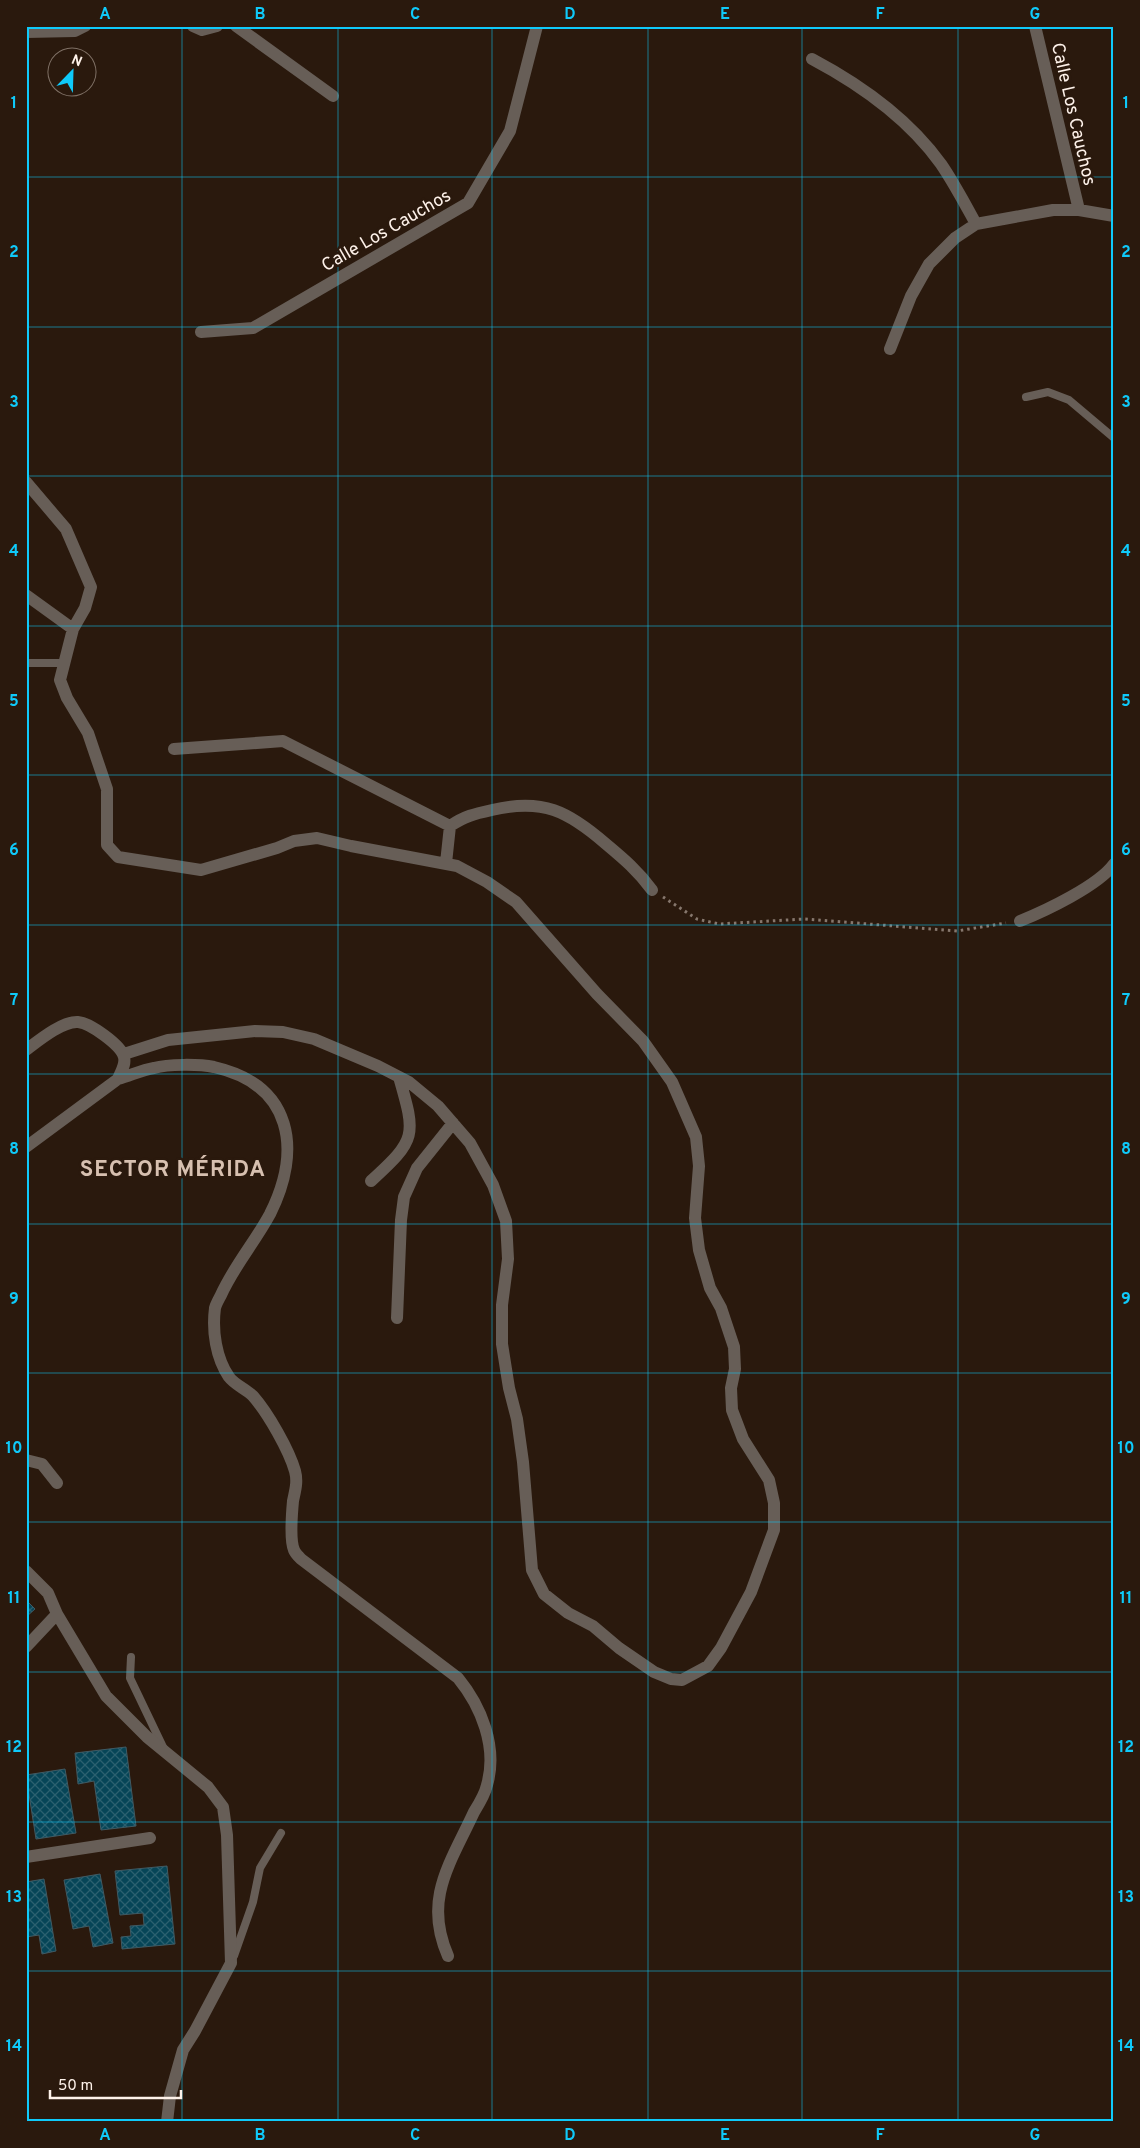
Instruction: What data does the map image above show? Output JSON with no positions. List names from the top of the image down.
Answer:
{
  "streets": {
    "street": ["Calle Los Cauchos"]
  },
  "districts": ["SECTOR MÉRIDA"],
  "scale_bar": "50 m",
  "north": "top right",
  "grid": {
    "columns": [
      "A",
      "B",
      "C",
      "D",
      "E",
      "F",
      "G"
    ],
    "rows": [
      "1",
      "2",
      "3",
      "4",
      "5",
      "6",
      "7",
      "8",
      "9",
      "10",
      "11",
      "12",
      "13",
      "14"
    ]
  }
}
